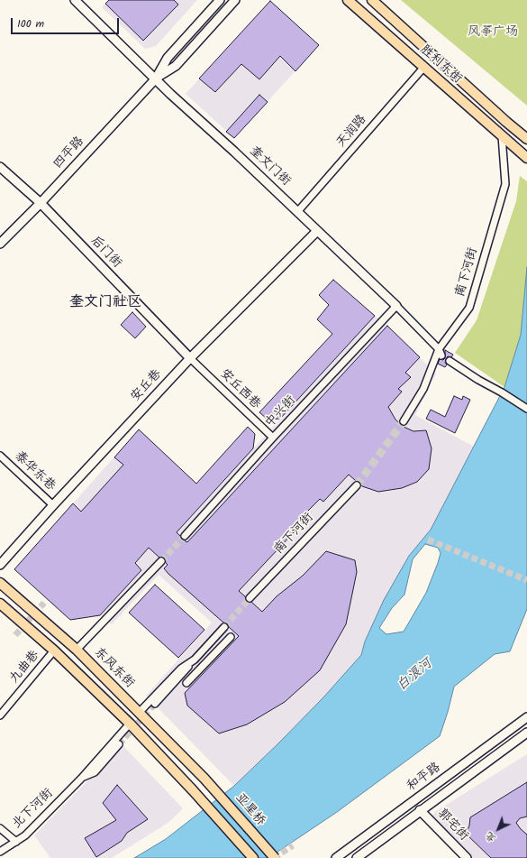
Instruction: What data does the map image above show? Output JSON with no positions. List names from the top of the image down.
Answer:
{
  "streets": {
    "main road": ["胜利东街", "东风东街", "亚星桥"],
    "street": [
      "天润路",
      "四平路",
      "奎文门街",
      "后门街",
      "南下河街",
      "安丘巷",
      "安丘西巷",
      "中兴街",
      "泰华东巷",
      "九曲巷",
      "和平路",
      "北下河街",
      "郭宅街"
    ]
  },
  "crossings": [
    ["胜利东街", "天润路"],
    ["胜利东街", "南下河街"],
    ["天润路", "奎文门街"],
    ["四平路", "奎文门街"],
    ["四平路", "后门街"],
    ["奎文门街", "南下河街"],
    ["奎文门街", "安丘巷"],
    ["奎文门街", "中兴街"],
    ["后门街", "安丘巷"],
    ["后门街", "安丘西巷"],
    ["安丘巷", "安丘西巷"],
    ["安丘巷", "泰华东巷"],
    ["安丘西巷", "中兴街"],
    ["东风东街", "亚星桥"],
    ["和平路", "郭宅街"]
  ],
  "districts": ["奎文门社区"],
  "water": ["白浪河"],
  "parks": ["风筝广场"],
  "scale_bar": "100 m",
  "north": "bottom left"
}
